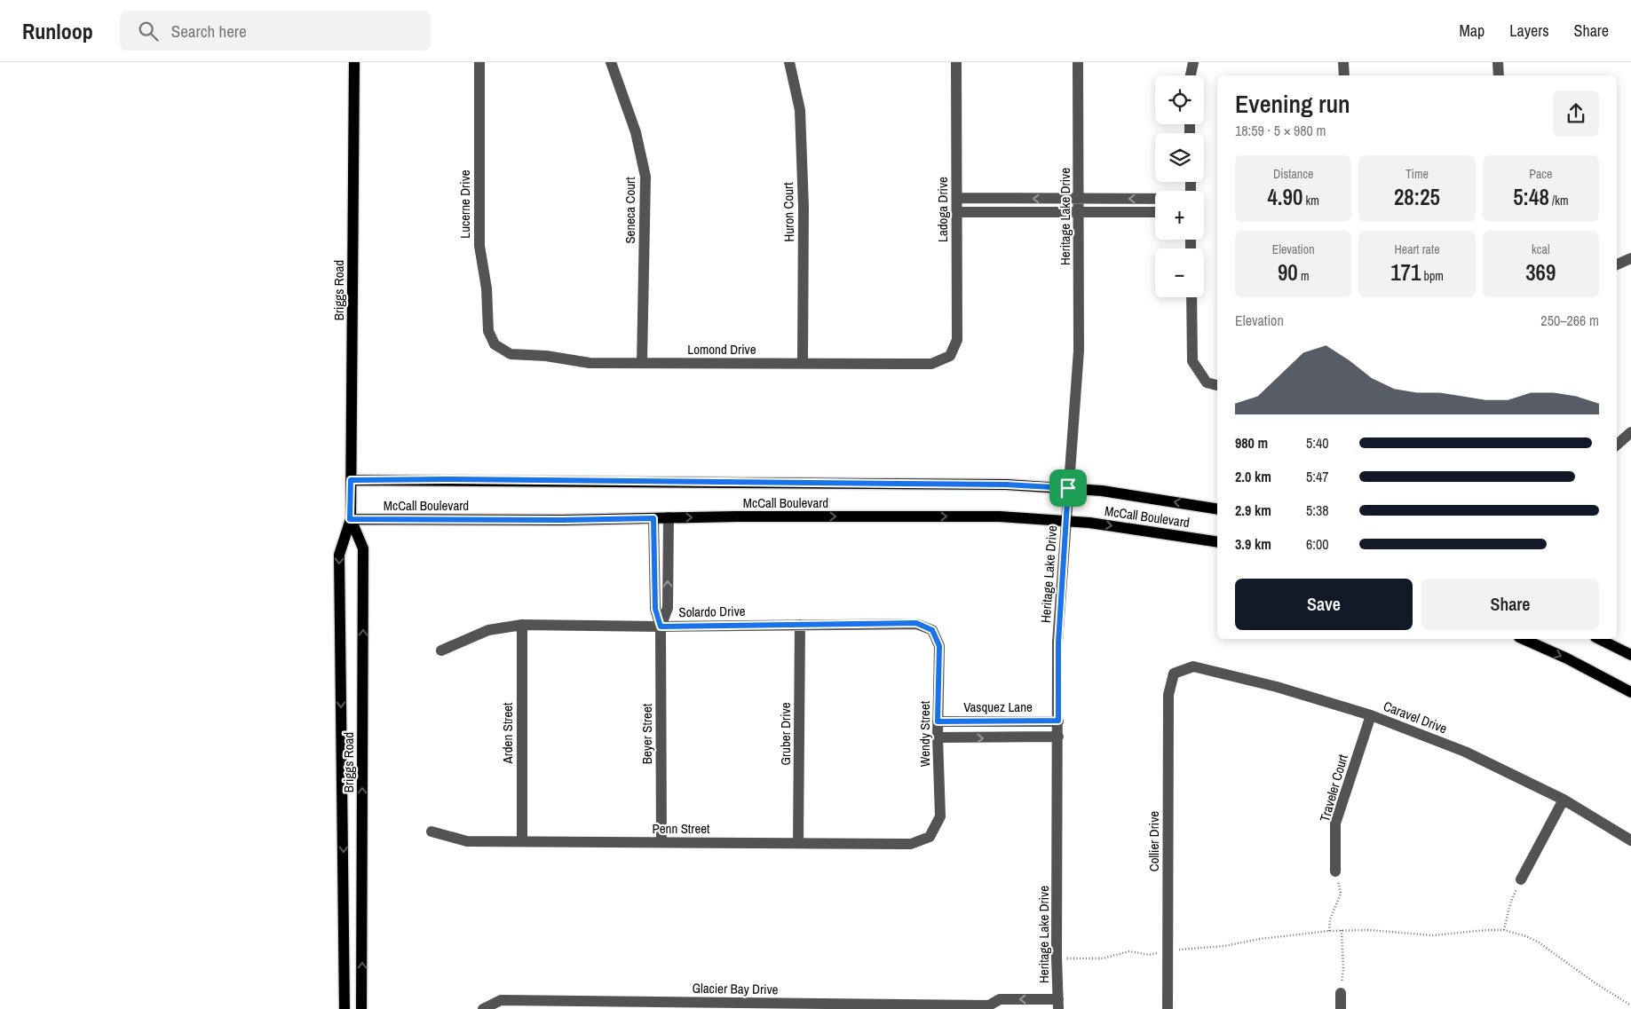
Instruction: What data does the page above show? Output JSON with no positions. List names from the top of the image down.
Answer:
{
  "streets": {
    "main road": ["Briggs Road", "McCall Boulevard"],
    "street": [
      "Lucerne Drive",
      "Ladoga Drive",
      "Seneca Court",
      "Huron Court",
      "Heritage Lake Drive",
      "Lomond Drive",
      "Solardo Drive",
      "Vasquez Lane",
      "Caravel Drive",
      "Arden Street",
      "Beyer Street",
      "Gruber Drive",
      "Wendy Street",
      "Traveler Court",
      "Penn Street",
      "Collier Drive",
      "Glacier Bay Drive"
    ]
  },
  "crossings": [
    ["Lucerne Drive", "Lomond Drive"],
    ["Ladoga Drive", "Lomond Drive"],
    ["Seneca Court", "Lomond Drive"],
    ["Huron Court", "Lomond Drive"],
    ["Heritage Lake Drive", "McCall Boulevard"],
    ["Heritage Lake Drive", "Vasquez Lane"],
    ["Heritage Lake Drive", "Glacier Bay Drive"],
    ["Briggs Road", "McCall Boulevard"],
    ["McCall Boulevard", "Beyer Street"],
    ["Solardo Drive", "Arden Street"],
    ["Solardo Drive", "Beyer Street"],
    ["Solardo Drive", "Gruber Drive"],
    ["Solardo Drive", "Wendy Street"],
    ["Vasquez Lane", "Wendy Street"],
    ["Caravel Drive", "Traveler Court"],
    ["Caravel Drive", "Collier Drive"],
    ["Arden Street", "Penn Street"],
    ["Beyer Street", "Penn Street"],
    ["Gruber Drive", "Penn Street"],
    ["Wendy Street", "Penn Street"]
  ],
  "page": {
    "header": "Runloop",
    "search": "Search here",
    "nav": ["Map", "Layers", "Share"],
    "map_buttons": ["+", "−"],
    "heading": ["Evening run", "18:59 · 5 × 980 m"],
    "stats": [
      ["Distance", "4.90 km"],
      ["Time", "28:25"],
      ["Pace", "5:48 /km"],
      ["Elevation", "90 m"],
      ["Heart rate", "171 bpm"],
      ["kcal", "369"]
    ],
    "chart": ["Elevation", "250–266 m"],
    "list": [
      {
        "name": "980 m",
        "note": "5:40"
      },
      {
        "name": "2.0 km",
        "note": "5:47"
      },
      {
        "name": "2.9 km",
        "note": "5:38"
      },
      {
        "name": "3.9 km",
        "note": "6:00"
      }
    ],
    "buttons": ["Save", "Share"]
  }
}
